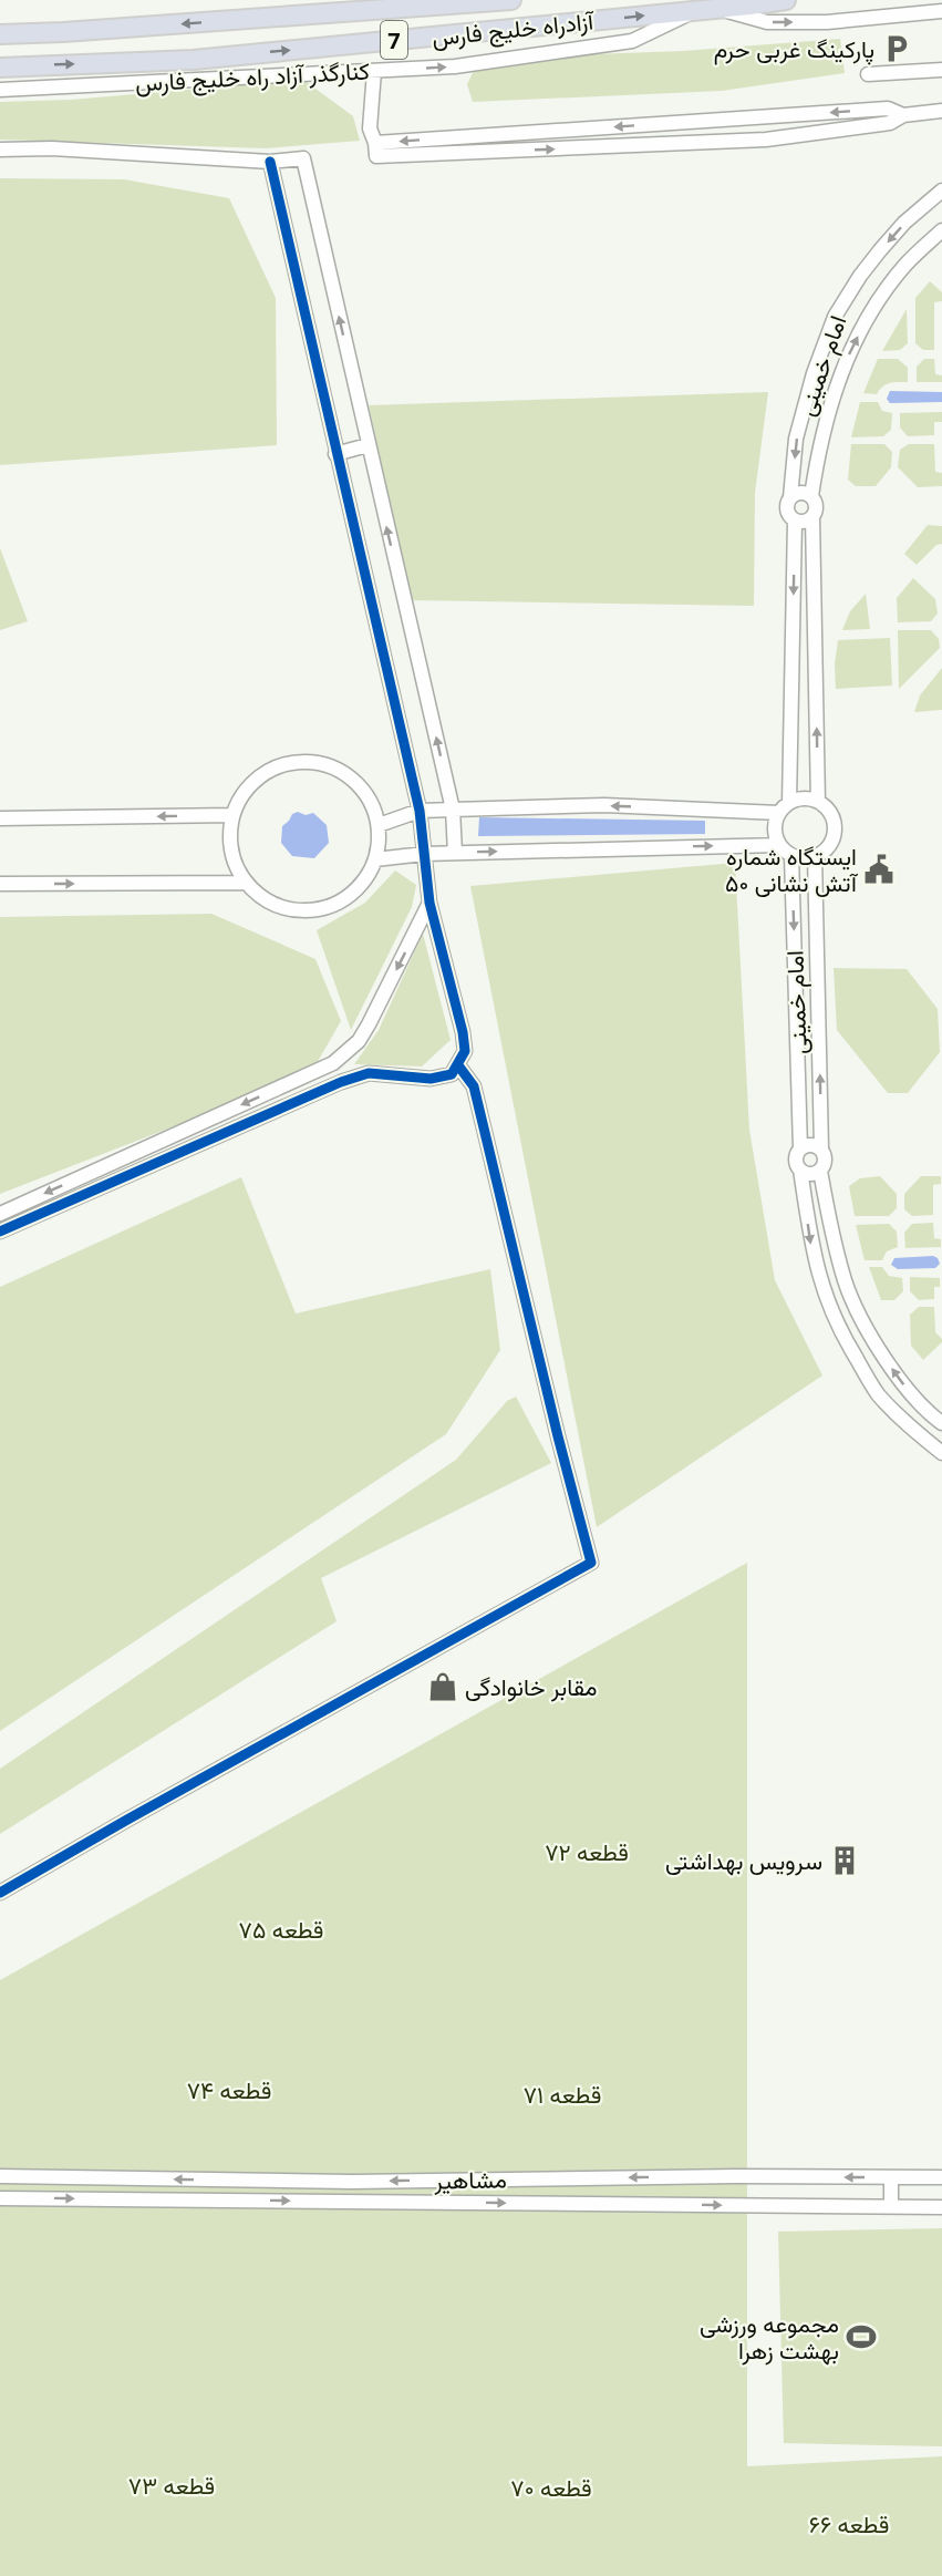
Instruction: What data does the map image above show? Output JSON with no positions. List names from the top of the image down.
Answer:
{
  "streets": {
    "highway": ["آزادراه خلیج فارس", "7"],
    "street": ["کنارگذر آزاد راه خلیج فارس", "امام خمینی", "مشاهیر"]
  },
  "crossings": [
    ["آزادراه خلیج فارس", "کنارگذر آزاد راه خلیج فارس"]
  ],
  "parks": [
    "قطعه ۷۲",
    "قطعه ۷۵",
    "قطعه ۷۴",
    "قطعه ۷۱",
    "قطعه ۷۳",
    "قطعه ۷۰",
    "قطعه ۶۶"
  ],
  "places": {
    "parking": ["پارکینگ غربی حرم"],
    "public building": ["ایستگاه شماره ۵۰ آتش نشانی"],
    "shop": ["مقابر خانوادگی"],
    "building": ["سرویس بهداشتی"],
    "sports": ["مجموعه ورزشی بهشت زهرا"]
  }
}
